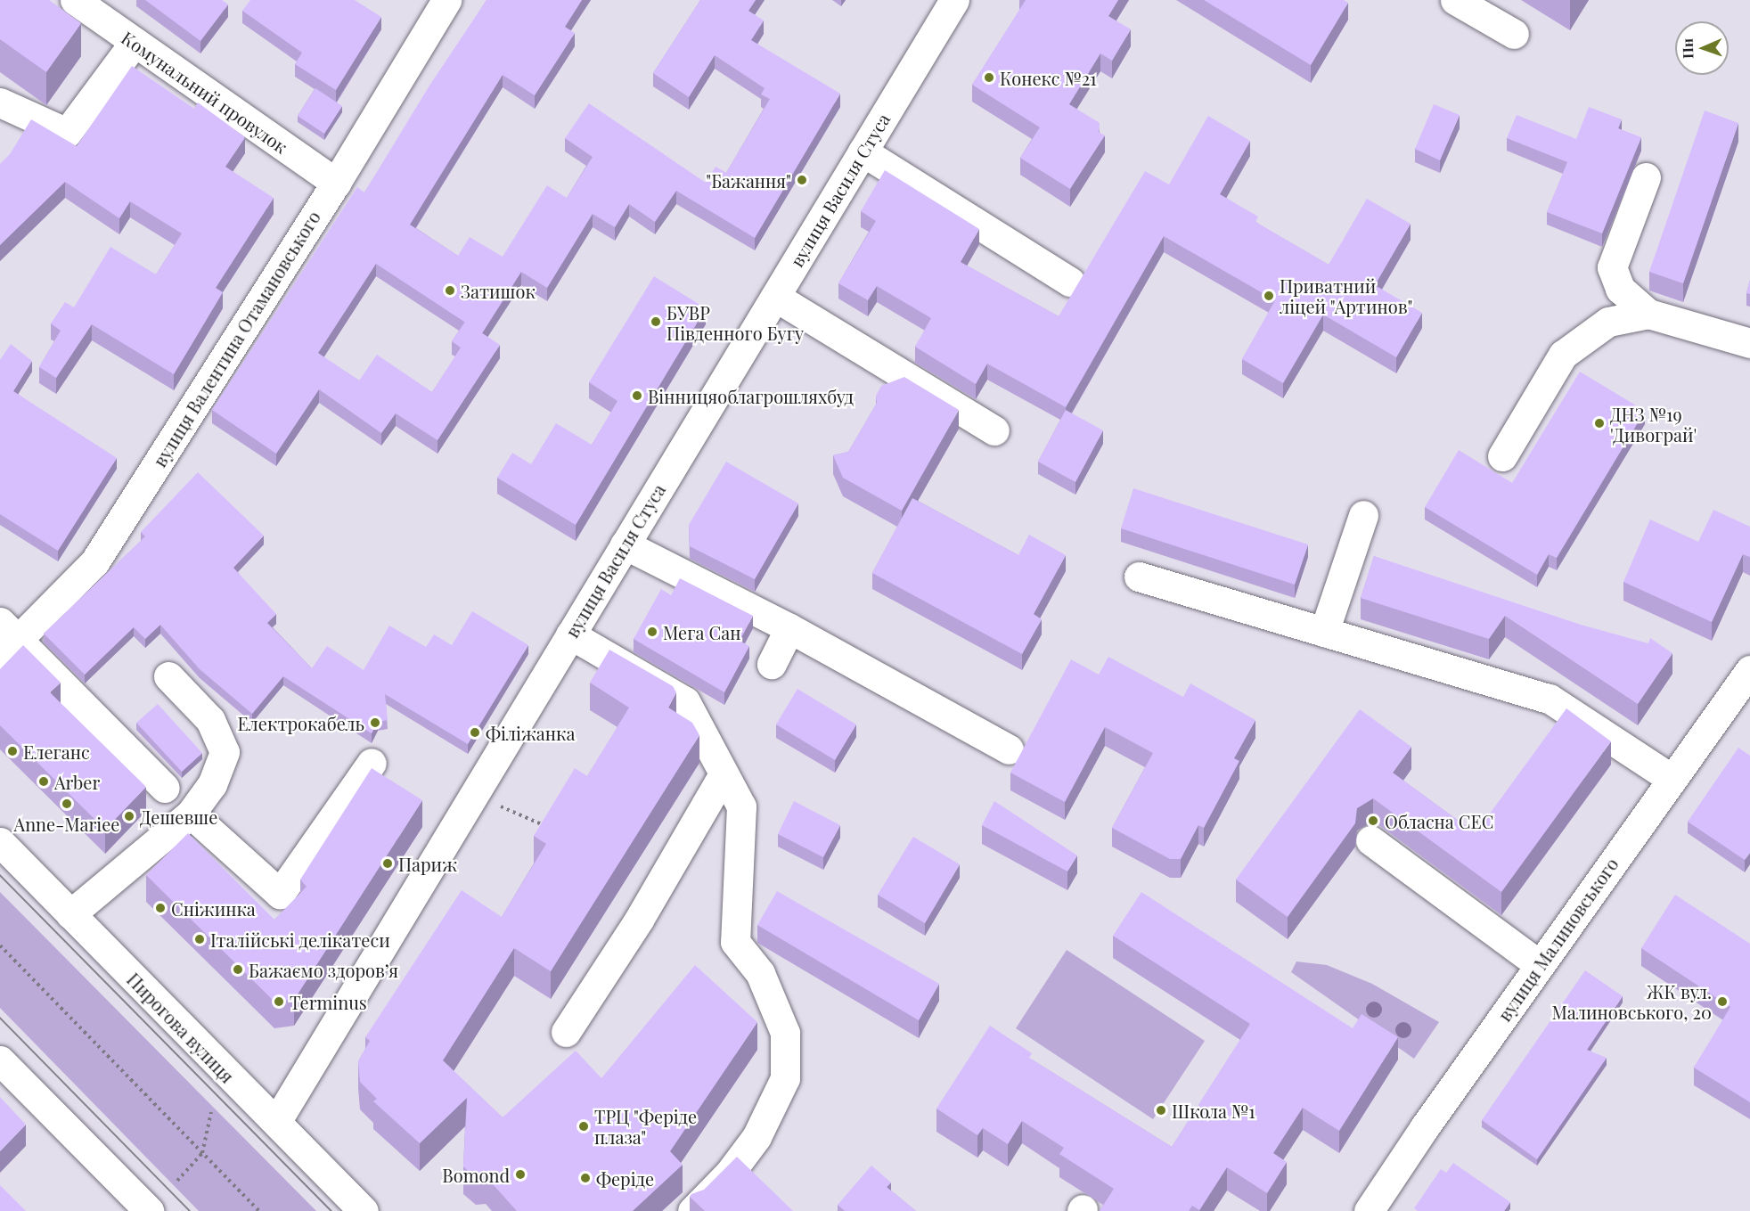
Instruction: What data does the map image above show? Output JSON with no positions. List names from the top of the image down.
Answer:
{
  "streets": {
    "street": [
      "Комунальний провулок",
      "вулиця Василя Стуса",
      "вулиця Валентина Отамановського",
      "вулиця Малиновського",
      "Пирогова вулиця"
    ]
  },
  "crossings": [
    ["Комунальний провулок", "вулиця Валентина Отамановського"],
    ["вулиця Василя Стуса", "Пирогова вулиця"]
  ],
  "places": [
    "Конекс №21",
    "\"Бажання\"",
    "Затишок",
    "Приватний ліцей \"Артинов\"",
    "БУВР Південного Бугу",
    "Вінницяоблагрошляхбуд",
    "ДНЗ №19 'Дивограй'",
    "Мега Сан",
    "Електрокабель",
    "Філіжанка",
    "Елеганс",
    "Arber",
    "Anne-Mariee",
    "Дешевше",
    "Обласна СЕС",
    "Париж",
    "Сніжинка",
    "Італійські делікатеси",
    "Бажаємо здоровʼя",
    "Terminus",
    "ЖК вул. Малиновського, 20",
    "Школа №1",
    "ТРЦ \"Феріде плаза\"",
    "Bomond",
    "Феріде"
  ],
  "north": "left"
}
